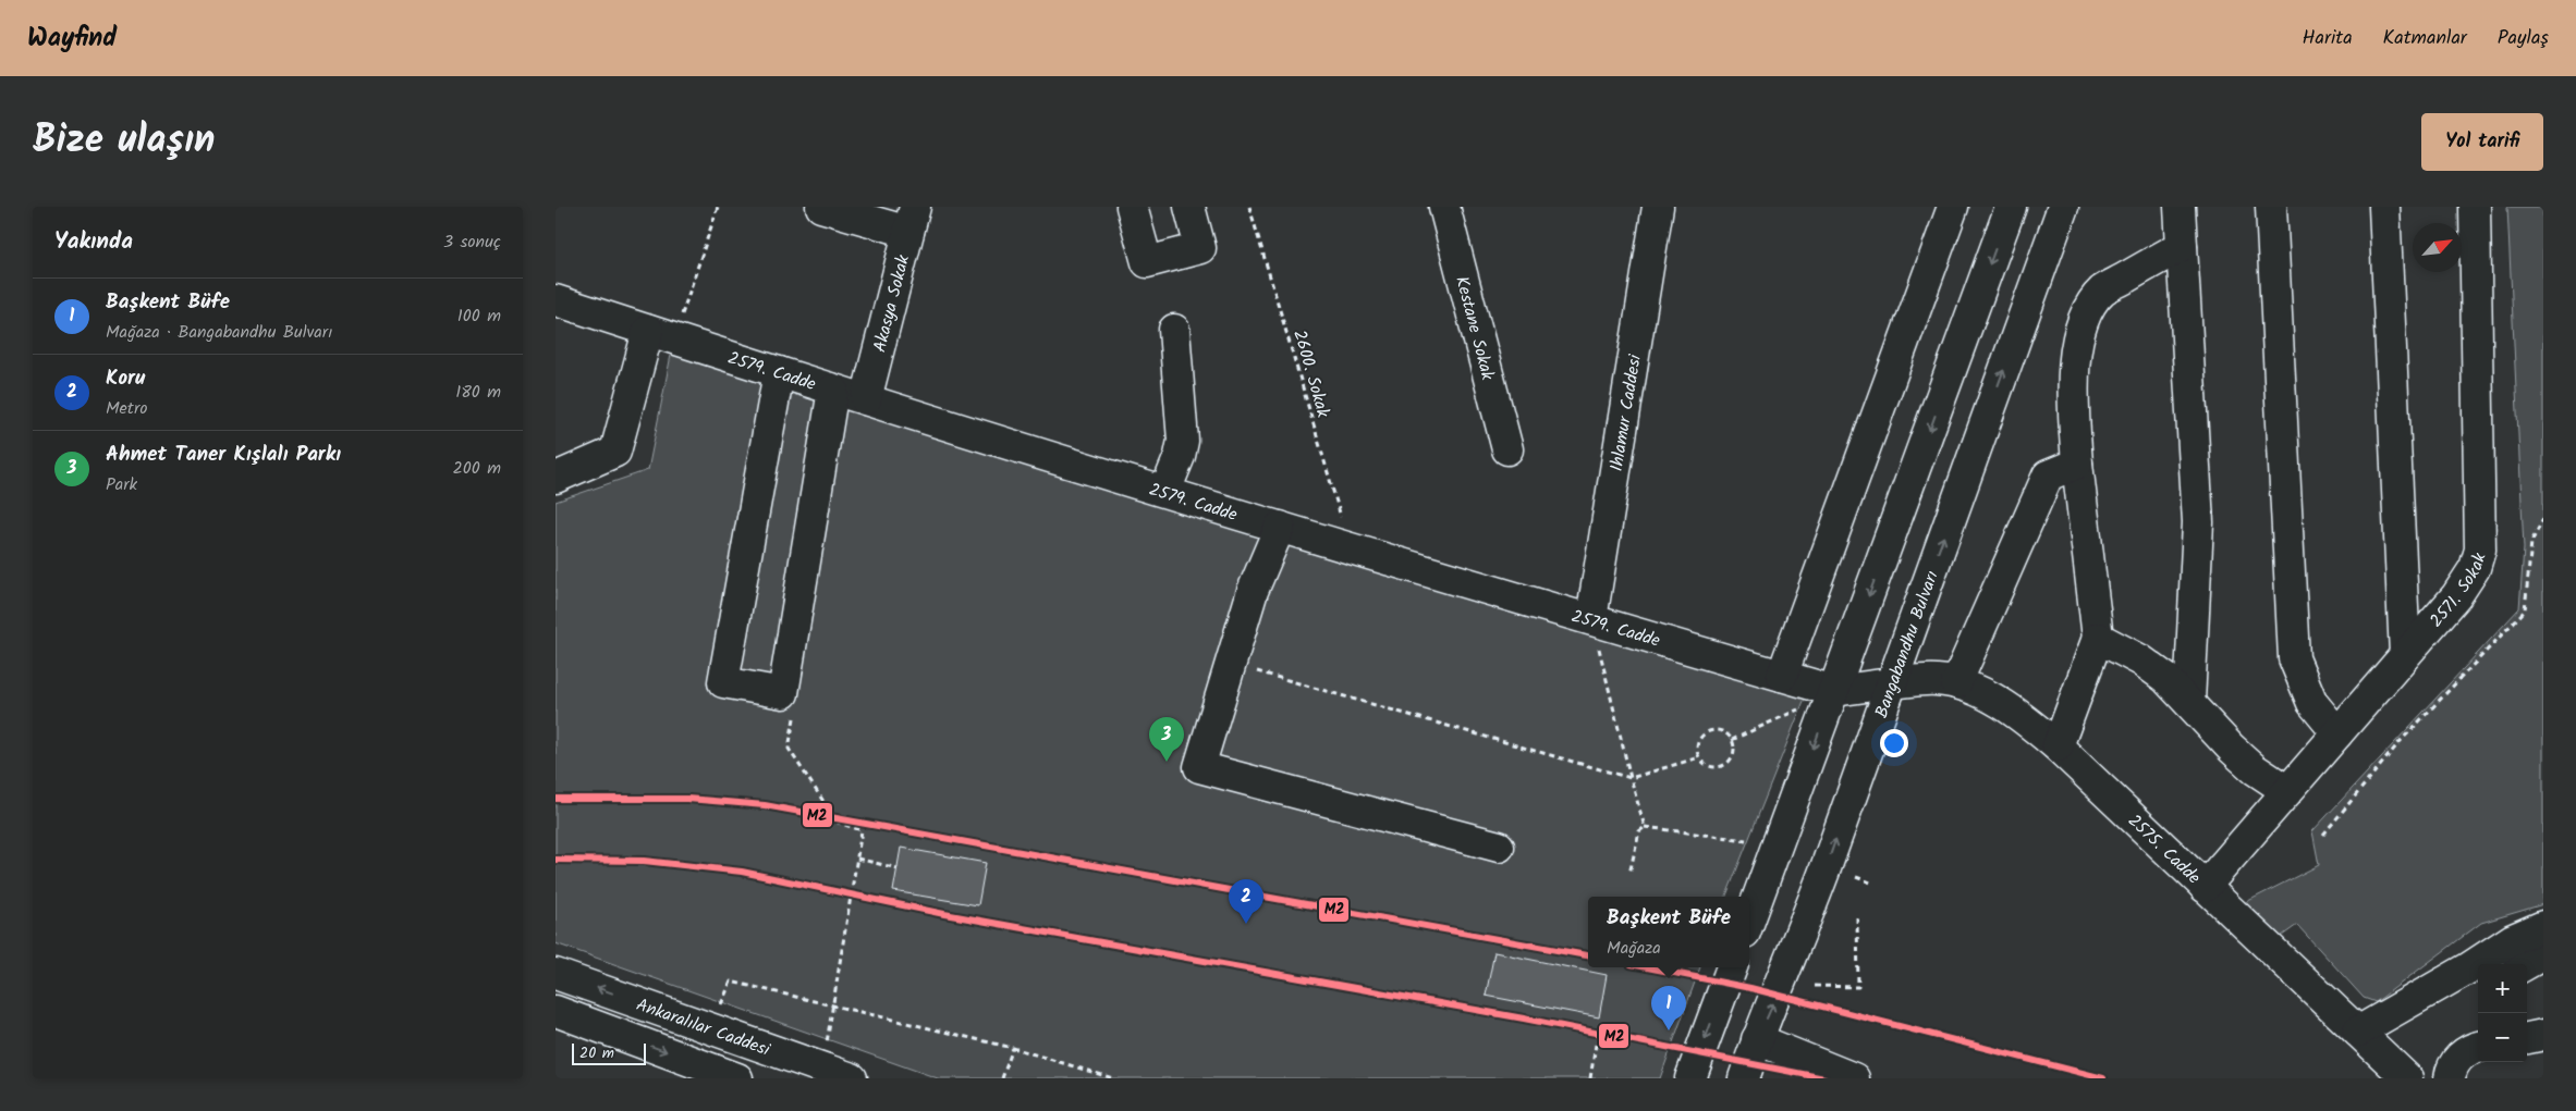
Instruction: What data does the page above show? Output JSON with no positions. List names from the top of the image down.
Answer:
{
  "streets": {
    "street": [
      "Akasya Sokak",
      "Kestane Sokak",
      "2579. Cadde",
      "Ihlamur Caddesi",
      "2571. Sokak",
      "Bangabandhu Bulvarı",
      "2575. Cadde",
      "Ankaralılar Caddesi"
    ],
    "path": ["2600. Sokak"]
  },
  "crossings": [
    ["Akasya Sokak", "2579. Cadde"],
    ["2579. Cadde", "2600. Sokak"],
    ["2579. Cadde", "Ihlamur Caddesi"],
    ["2579. Cadde", "2575. Cadde"],
    ["2571. Sokak", "2575. Cadde"],
    ["Bangabandhu Bulvarı", "2575. Cadde"]
  ],
  "lines": ["transit line M2"],
  "scale_bar": "20 m",
  "north": "top right",
  "page": {
    "header": "Wayfind",
    "nav": ["Harita", "Katmanlar", "Paylaş"],
    "title": "Bize ulaşın",
    "buttons": "Yol tarifi",
    "heading": ["Yakında", "3 sonuç"],
    "list": [
      {
        "mark": "1",
        "name": "Başkent Büfe",
        "note": "Mağaza · Bangabandhu Bulvarı",
        "value": "100 m"
      },
      {
        "mark": "2",
        "name": "Koru",
        "note": "Metro",
        "value": "180 m"
      },
      {
        "mark": "3",
        "name": "Ahmet Taner Kışlalı Parkı",
        "note": "Park",
        "value": "200 m"
      }
    ],
    "pins": ["3", "2", "1"],
    "popup": ["Başkent Büfe", "Mağaza"],
    "map_buttons": ["+", "−"],
    "scale": "20 m"
  }
}
